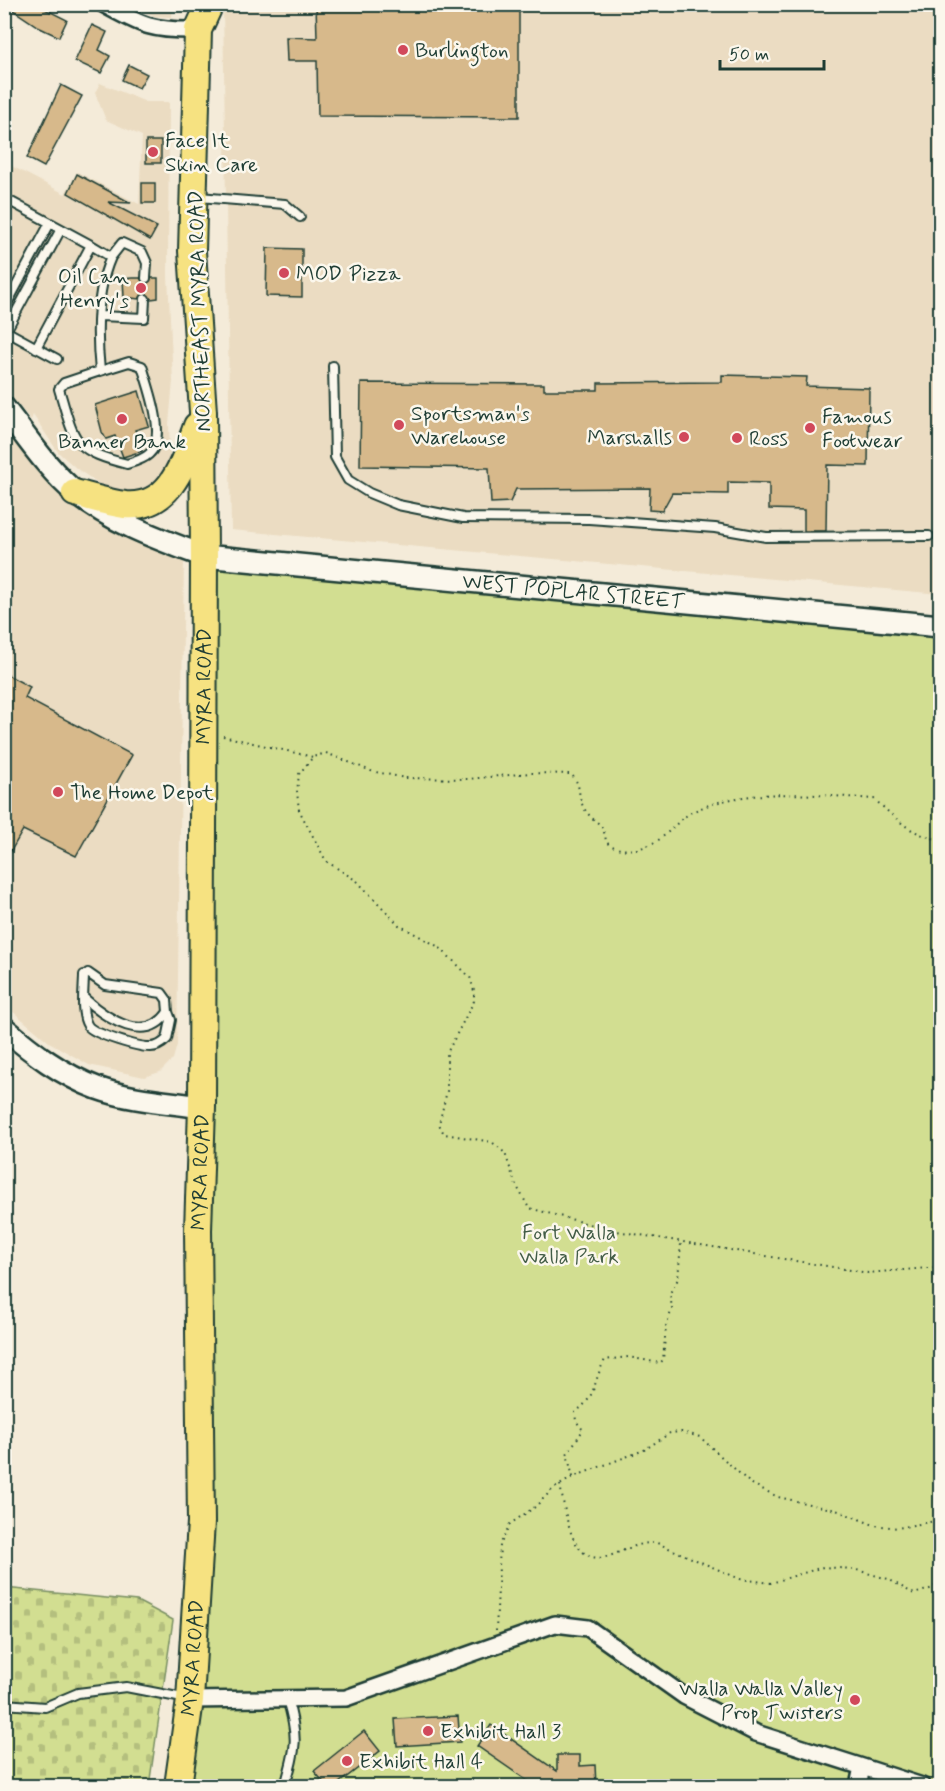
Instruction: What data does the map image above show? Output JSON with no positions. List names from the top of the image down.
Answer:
{
  "streets": {
    "highway": ["NORTHEAST MYRA ROAD", "MYRA ROAD"],
    "main road": ["WEST POPLAR STREET"]
  },
  "crossings": [
    ["NORTHEAST MYRA ROAD", "WEST POPLAR STREET"],
    ["NORTHEAST MYRA ROAD", "MYRA ROAD"],
    ["WEST POPLAR STREET", "MYRA ROAD"]
  ],
  "parks": ["Fort Walla Walla Park"],
  "places": [
    "Burlington",
    "Face It Skin Care",
    "MOD Pizza",
    "Oil Can Henry's",
    "Banner Bank",
    "Sportsman's Warehouse",
    "Famous Footwear",
    "Marshalls",
    "Ross",
    "The Home Depot",
    "Walla Walla Valley Prop Twisters",
    "Exhibit Hall 3",
    "Exhibit Hall 4"
  ],
  "scale_bar": "50 m"
}
